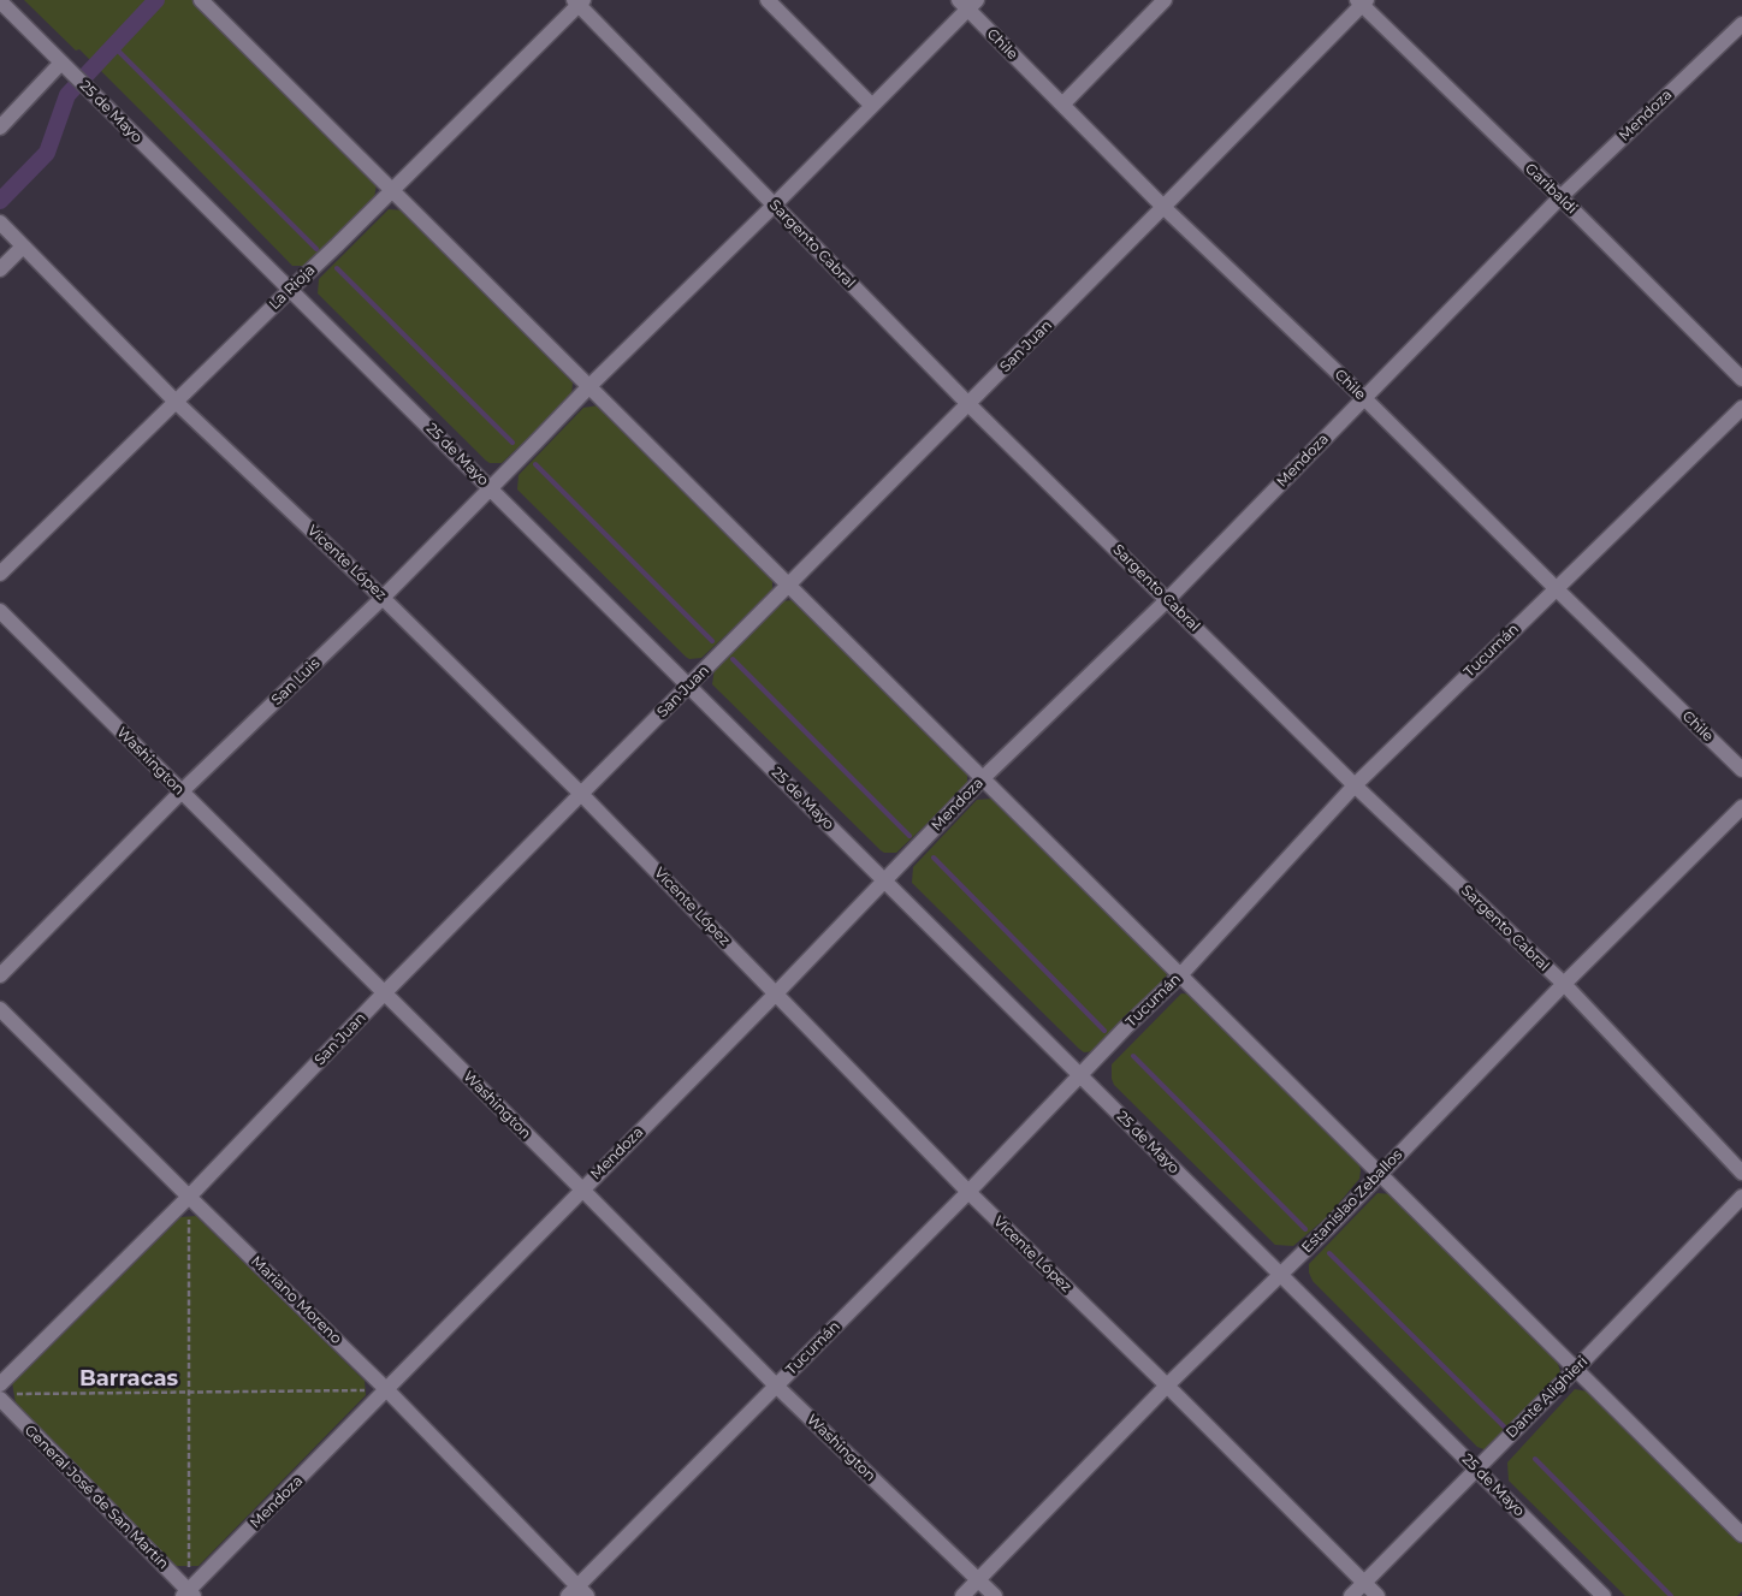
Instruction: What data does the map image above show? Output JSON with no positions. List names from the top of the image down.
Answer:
{
  "streets": {
    "street": [
      "Chile",
      "25 de Mayo",
      "Mendoza",
      "Garibaldi",
      "Sargento Cabral",
      "La Rioja",
      "San Juan",
      "Vicente López",
      "Tucumán",
      "San Luis",
      "Washington",
      "Estanislao Zeballos",
      "Mariano Moreno",
      "Dante Alighieri",
      "General José de San Martín"
    ]
  },
  "crossings": [
    ["Chile", "Mendoza"],
    ["Chile", "San Juan"],
    ["Chile", "Tucumán"],
    ["Chile", "San Luis"],
    ["25 de Mayo", "Mendoza"],
    ["25 de Mayo", "La Rioja"],
    ["25 de Mayo", "San Juan"],
    ["25 de Mayo", "Tucumán"],
    ["25 de Mayo", "San Luis"],
    ["25 de Mayo", "Estanislao Zeballos"],
    ["25 de Mayo", "Dante Alighieri"],
    ["Mendoza", "Garibaldi"],
    ["Mendoza", "Sargento Cabral"],
    ["Mendoza", "Vicente López"],
    ["Mendoza", "Washington"],
    ["Mendoza", "Mariano Moreno"],
    ["Mendoza", "General José de San Martín"],
    ["Garibaldi", "San Juan"],
    ["Sargento Cabral", "La Rioja"],
    ["Sargento Cabral", "San Juan"],
    ["Sargento Cabral", "Tucumán"],
    ["Sargento Cabral", "San Luis"],
    ["Sargento Cabral", "Estanislao Zeballos"],
    ["La Rioja", "Vicente López"],
    ["San Juan", "Vicente López"],
    ["San Juan", "Washington"],
    ["San Juan", "Mariano Moreno"],
    ["San Juan", "General José de San Martín"],
    ["Vicente López", "Tucumán"],
    ["Vicente López", "San Luis"],
    ["Vicente López", "Estanislao Zeballos"],
    ["Vicente López", "Dante Alighieri"],
    ["Tucumán", "Washington"],
    ["Tucumán", "Mariano Moreno"],
    ["San Luis", "Washington"],
    ["Washington", "Estanislao Zeballos"]
  ],
  "districts": ["Barracas"]
}
